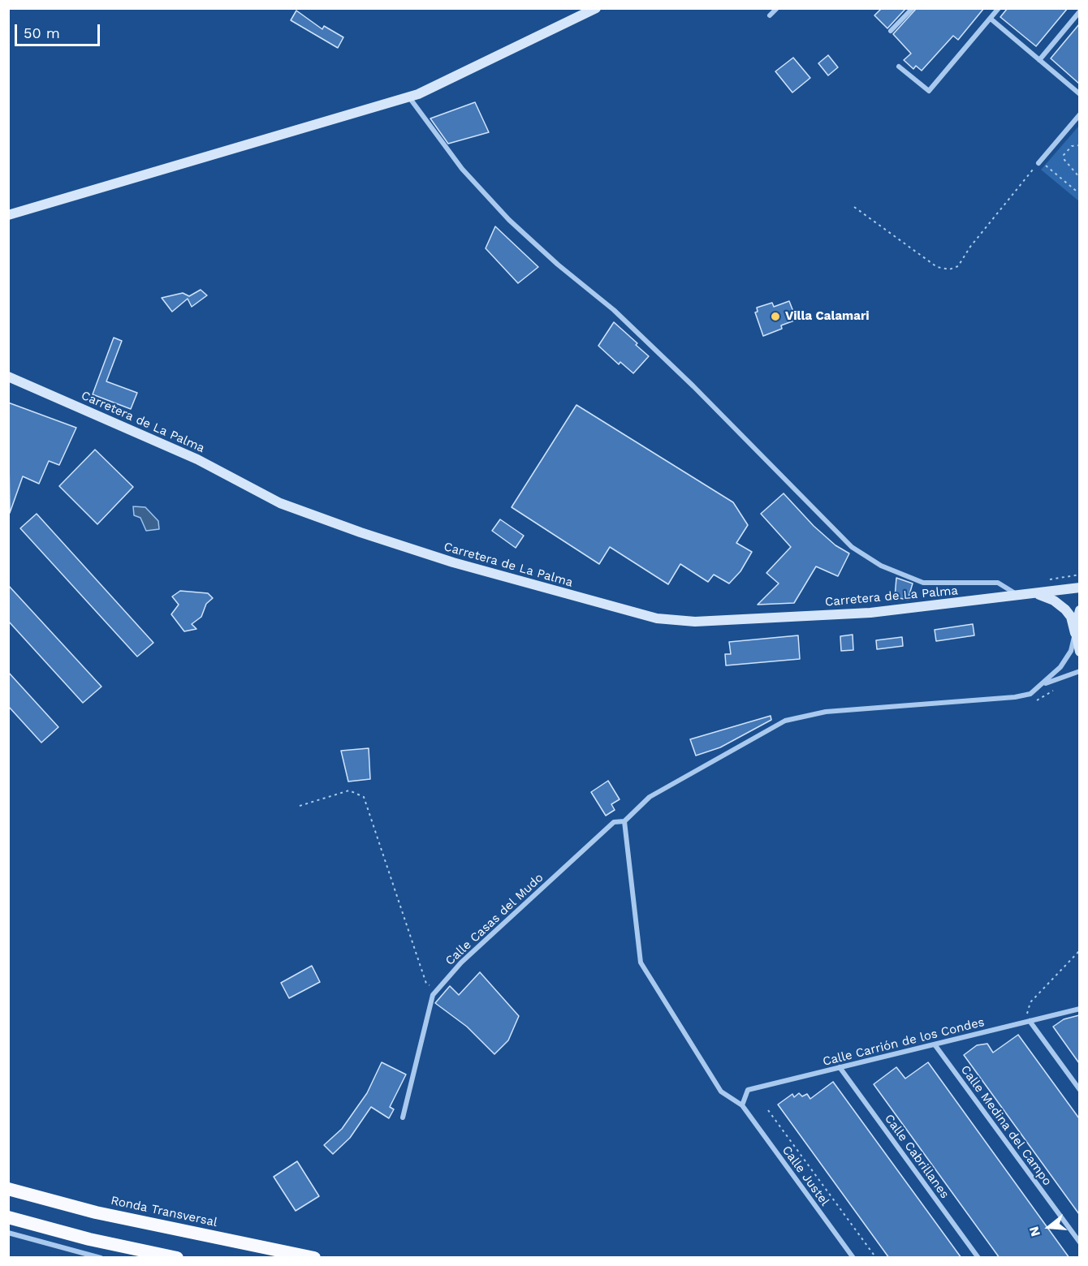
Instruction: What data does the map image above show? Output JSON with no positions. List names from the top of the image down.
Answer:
{
  "streets": {
    "highway": ["Ronda Transversal"],
    "main road": ["Carretera de La Palma"],
    "street": [
      "Calle Casas del Mudo",
      "Calle Carrión de los Condes",
      "Calle Medina del Campo",
      "Calle Cabrillanes",
      "Calle Justel"
    ]
  },
  "crossings": [
    ["Calle Carrión de los Condes", "Calle Medina del Campo"],
    ["Calle Carrión de los Condes", "Calle Cabrillanes"],
    ["Calle Carrión de los Condes", "Calle Justel"]
  ],
  "places": ["Villa Calamari"],
  "scale_bar": "50 m",
  "north": "left"
}
